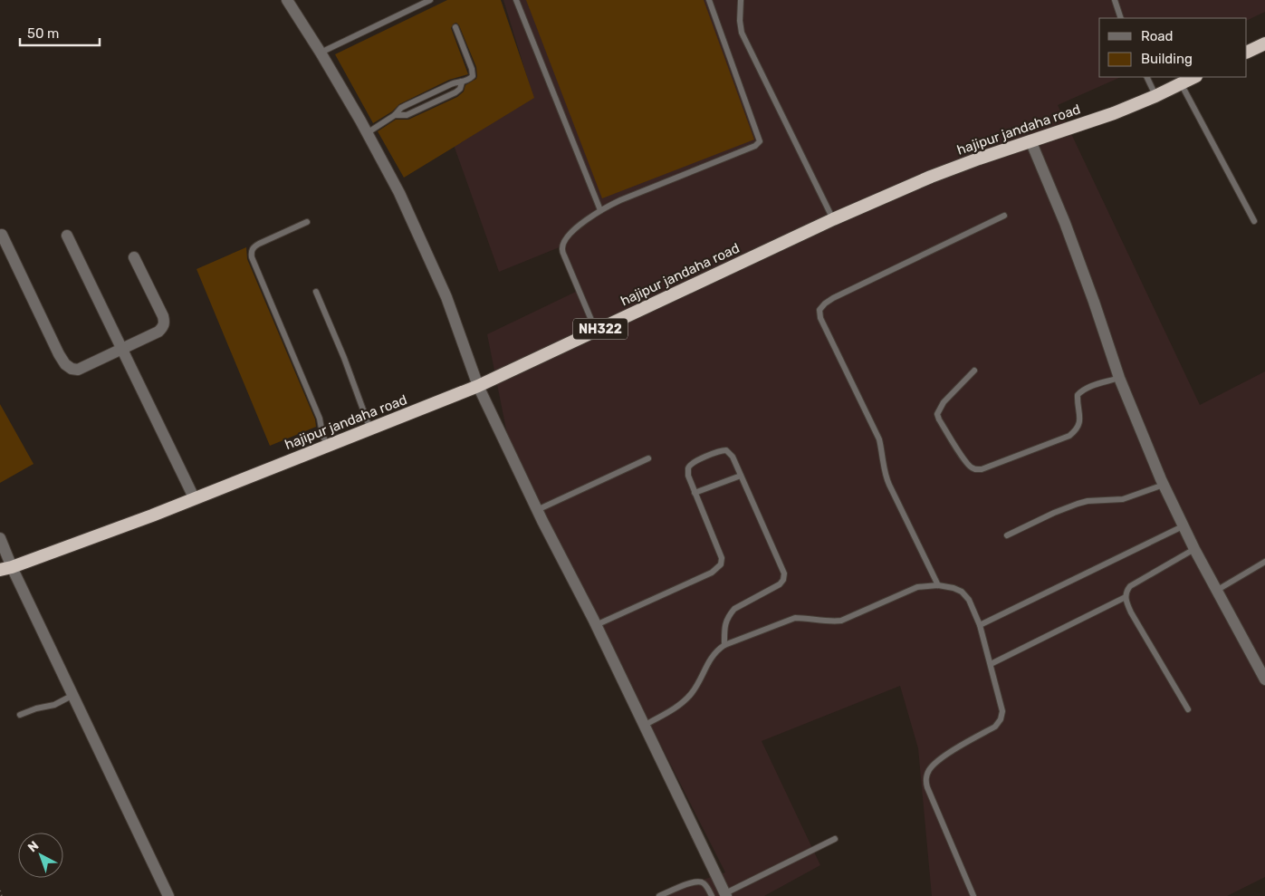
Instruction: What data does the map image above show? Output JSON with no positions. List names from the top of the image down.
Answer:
{
  "streets": {
    "highway": ["hajipur jandaha road", "NH322"]
  },
  "legend": ["Road", "Building"],
  "scale_bar": "50 m",
  "north": "top left"
}
